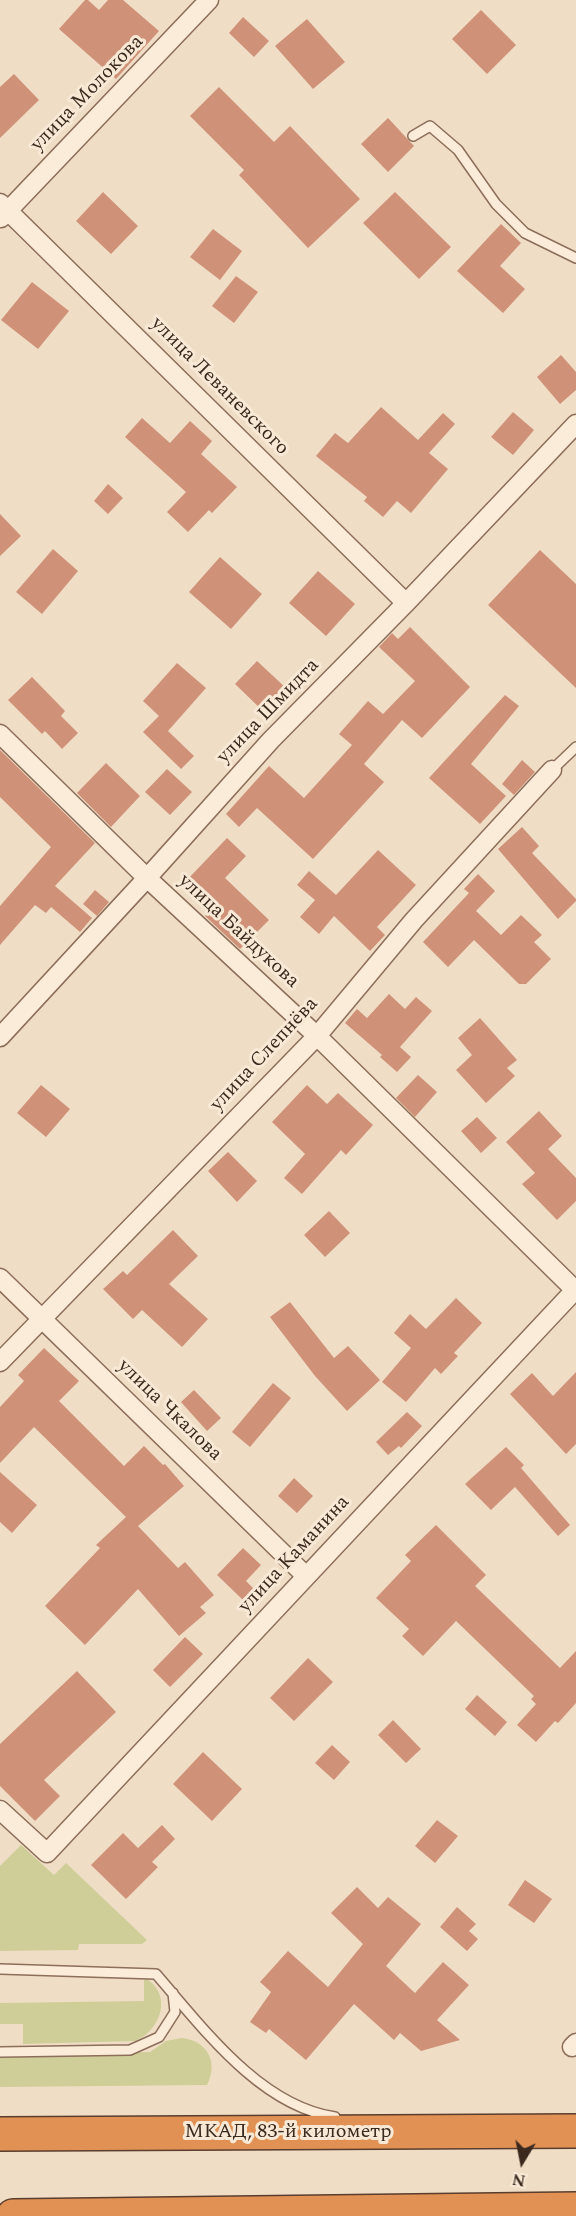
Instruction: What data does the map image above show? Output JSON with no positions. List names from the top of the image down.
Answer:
{
  "streets": {
    "highway": ["МКАД, 83-й километр"],
    "street": [
      "улица Молокова",
      "улица Леваневского",
      "улица Шмидта",
      "улица Байдукова",
      "улица Слепнёва",
      "улица Чкалова",
      "улица Каманина"
    ]
  },
  "crossings": [
    ["улица Молокова", "улица Леваневского"],
    ["улица Леваневского", "улица Шмидта"],
    ["улица Шмидта", "улица Байдукова"],
    ["улица Байдукова", "улица Слепнёва"],
    ["улица Байдукова", "улица Каманина"],
    ["улица Слепнёва", "улица Чкалова"],
    ["улица Чкалова", "улица Каманина"]
  ],
  "north": "bottom"
}
